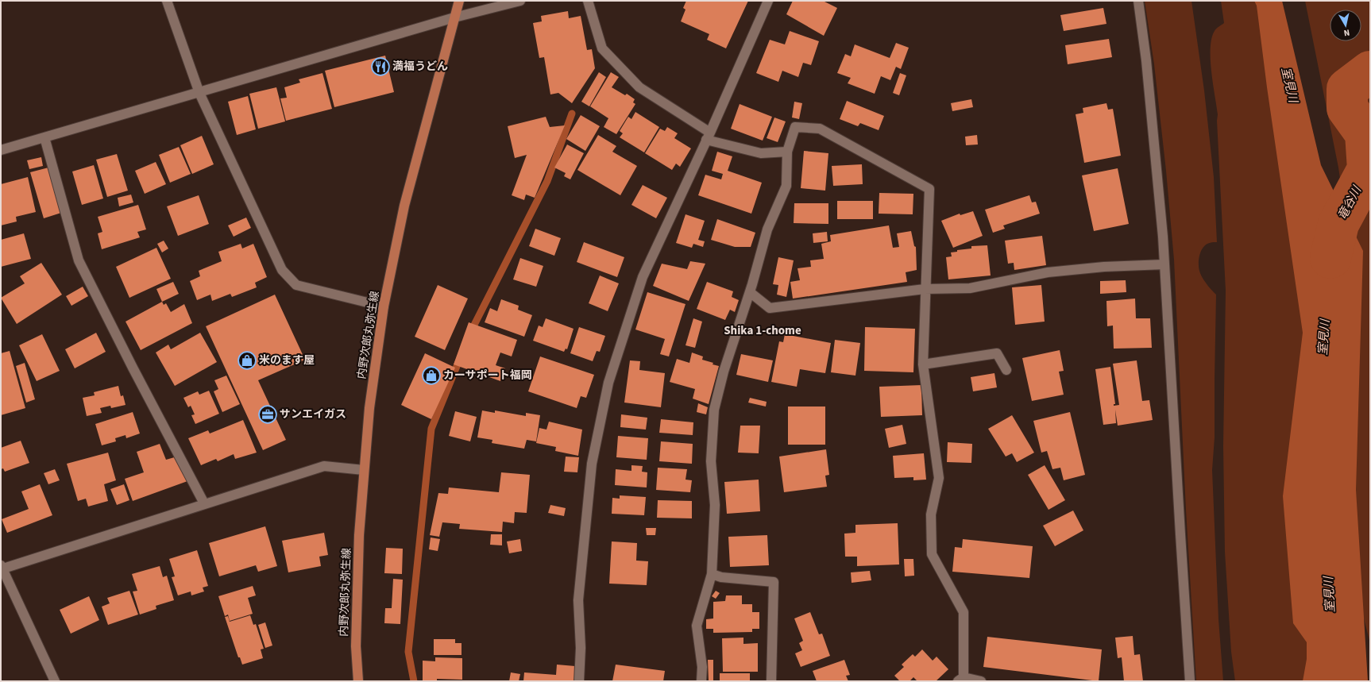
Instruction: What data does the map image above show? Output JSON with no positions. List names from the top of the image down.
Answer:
{
  "streets": {
    "main road": ["内野次郎丸弥生線"]
  },
  "districts": ["Shika 1-chome"],
  "water": ["室見川", "竜谷川"],
  "places": {
    "restaurant": ["満福うどん"],
    "shop": ["米のます屋", "カーサポート福岡"],
    "office": ["サンエイガス"]
  },
  "north": "bottom"
}
